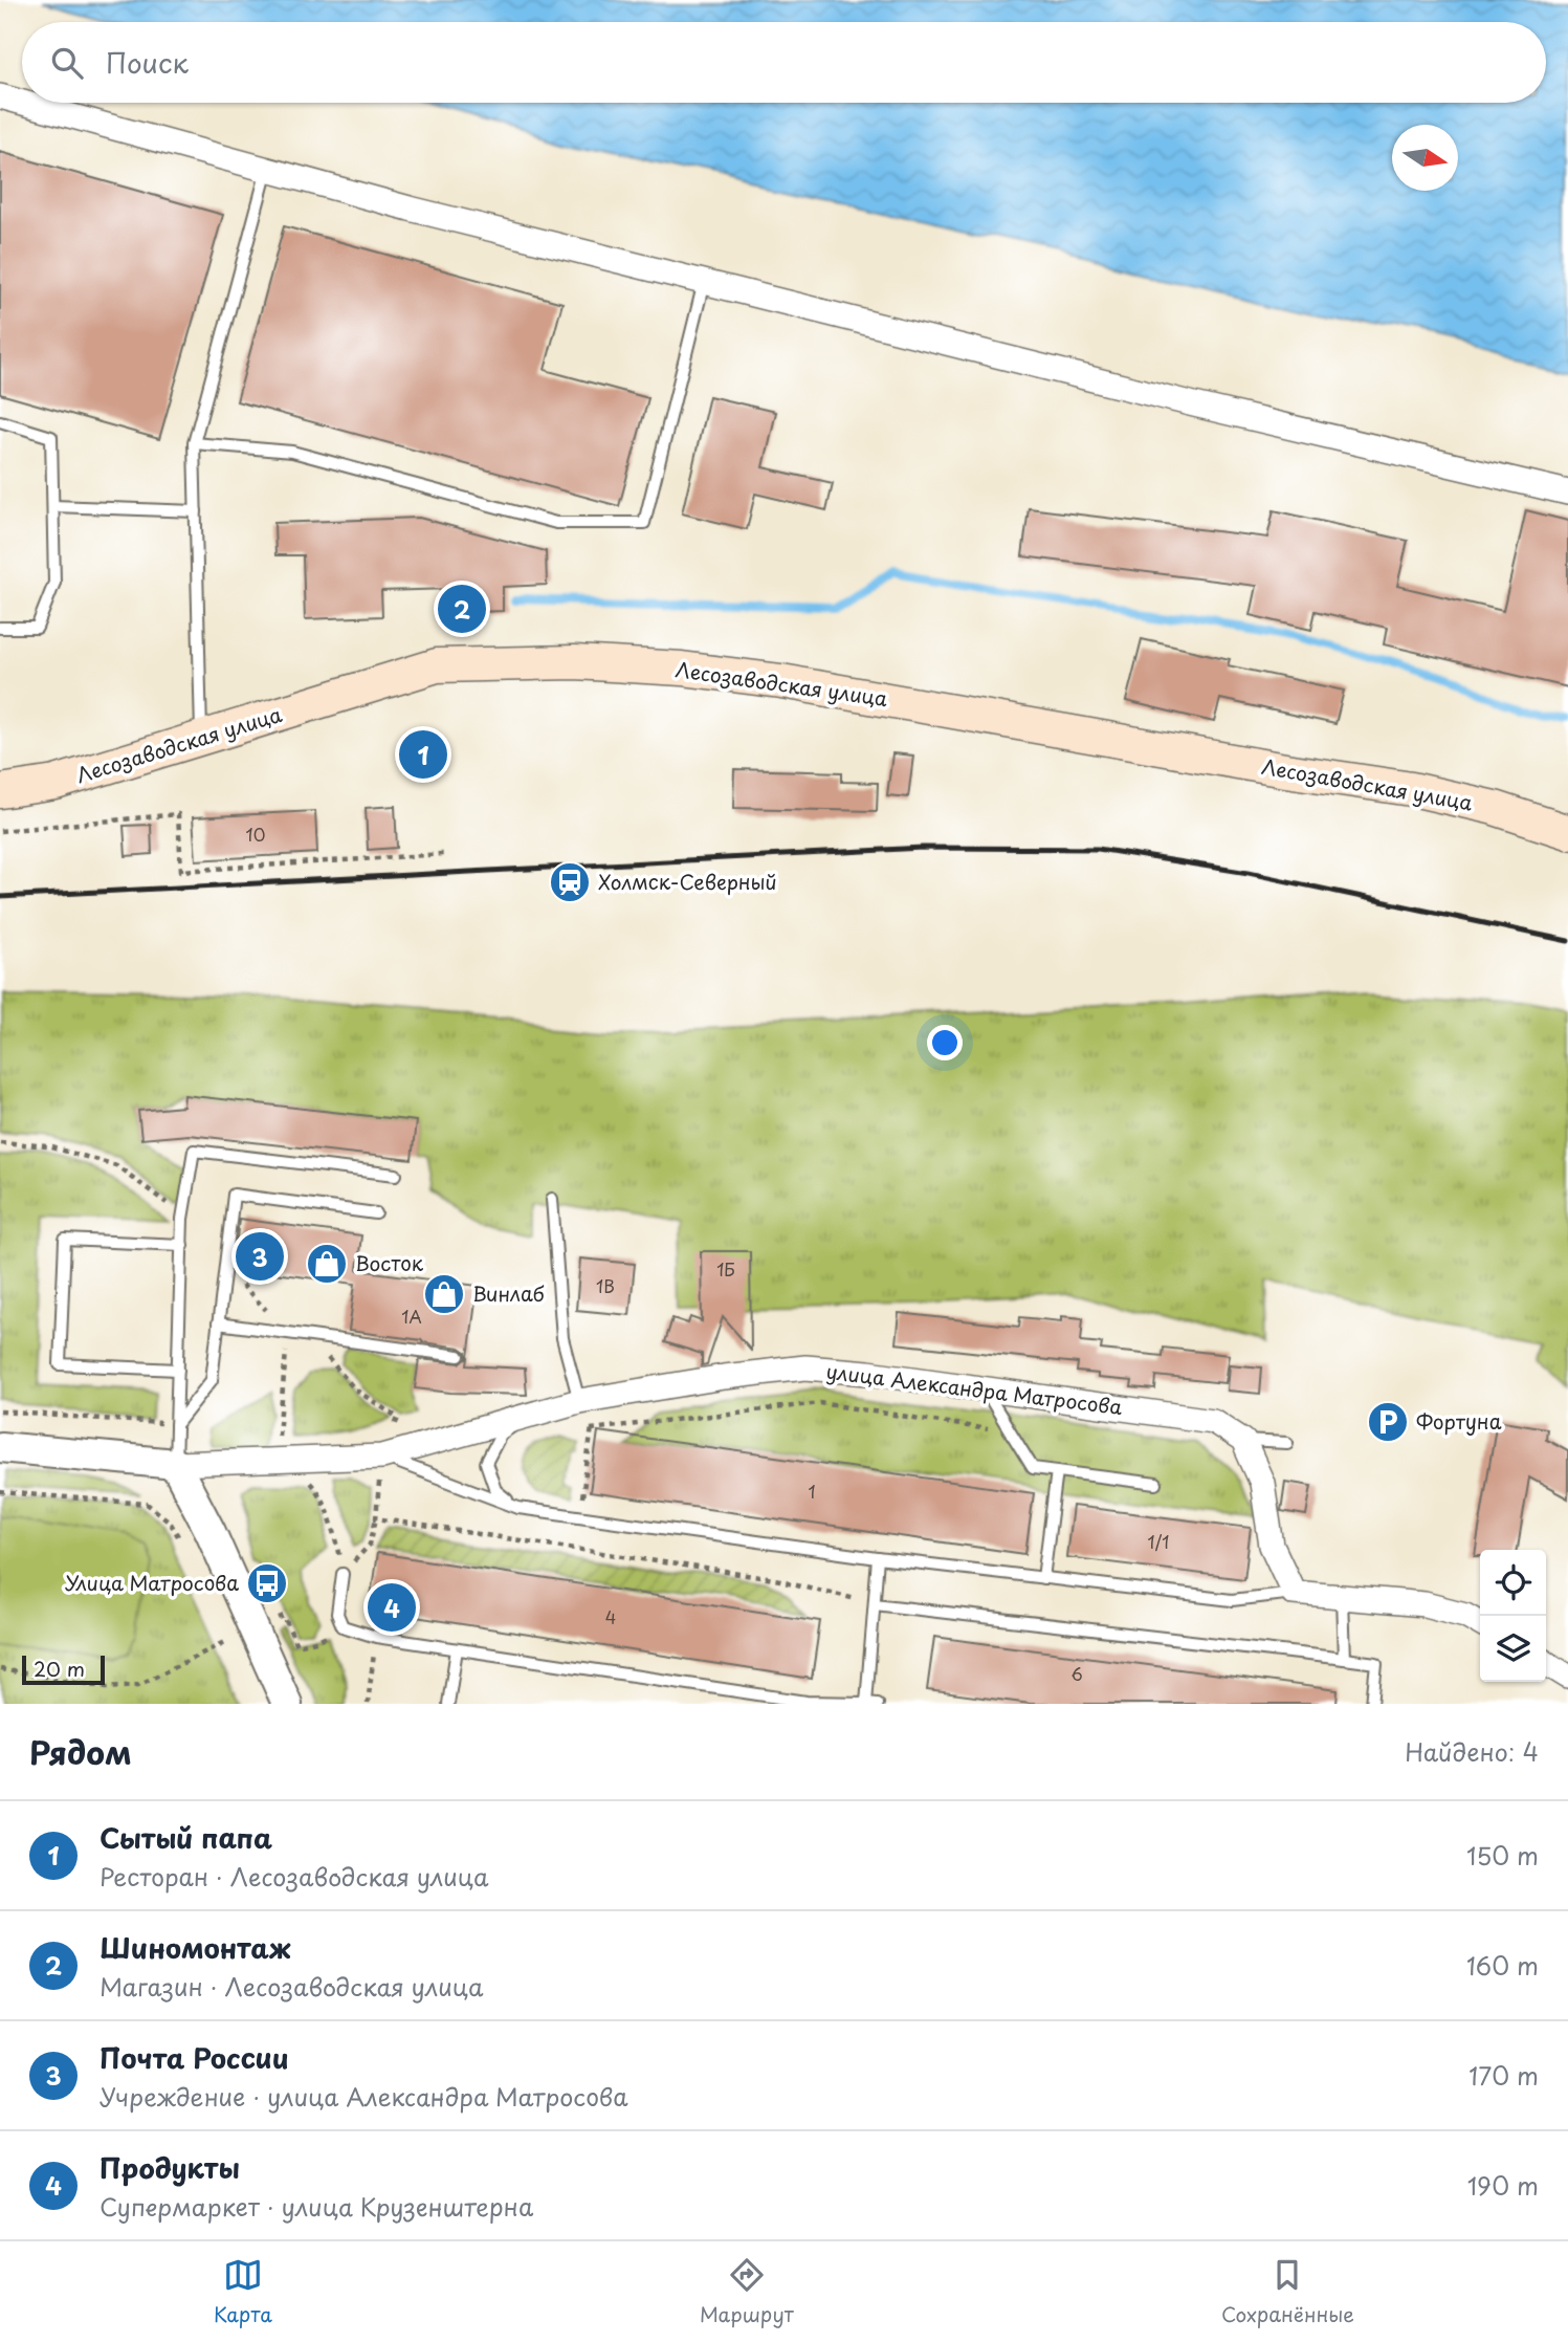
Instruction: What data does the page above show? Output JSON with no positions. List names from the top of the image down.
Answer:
{
  "streets": {
    "main road": ["Лесозаводская улица"],
    "street": ["улица Александра Матросова"]
  },
  "places": {
    "station": ["Холмск-Северный"],
    "shop": ["Восток", "Винлаб"],
    "parking": ["Фортуна"],
    "bus stop": ["Улица Матросова"]
  },
  "house_numbers": [
    "10",
    "1Б",
    "1В",
    "1А",
    "1",
    "1/1",
    "4",
    "6"
  ],
  "scale_bar": "20 m",
  "north": "right",
  "page": {
    "search": "Поиск",
    "pins": [
      "2",
      "1",
      "3",
      "4"
    ],
    "scale": "20 m",
    "heading": ["Рядом", "Найдено: 4"],
    "list": [
      {
        "mark": "1",
        "name": "Сытый папа",
        "note": "Ресторан · Лесозаводская улица",
        "value": "150 m"
      },
      {
        "mark": "2",
        "name": "Шиномонтаж",
        "note": "Магазин · Лесозаводская улица",
        "value": "160 m"
      },
      {
        "mark": "3",
        "name": "Почта России",
        "note": "Учреждение · улица Александра Матросова",
        "value": "170 m"
      },
      {
        "mark": "4",
        "name": "Продукты",
        "note": "Супермаркет · улица Крузенштерна",
        "value": "190 m"
      }
    ],
    "nav": ["Карта", "Маршрут", "Сохранённые"]
  }
}
